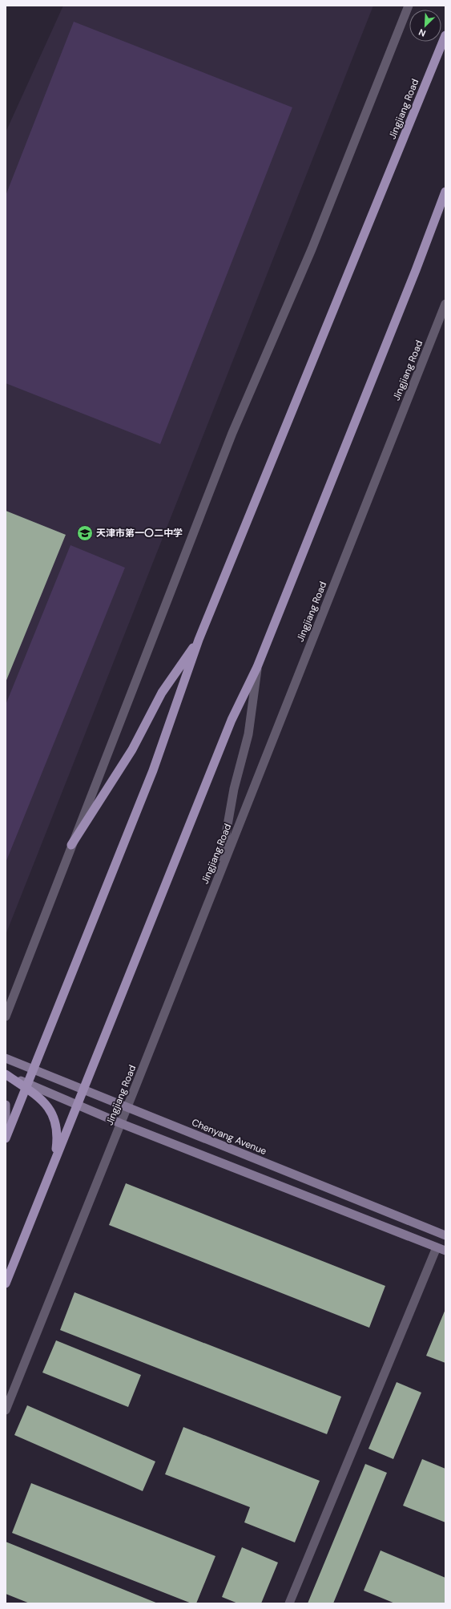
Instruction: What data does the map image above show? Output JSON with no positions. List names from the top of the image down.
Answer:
{
  "streets": {
    "main road": ["Jingjiang Road", "Chenyang Avenue"]
  },
  "crossings": [
    ["Jingjiang Road", "Chenyang Avenue"]
  ],
  "places": {
    "school or university": ["天津市第一〇二中学"]
  },
  "north": "bottom left"
}
